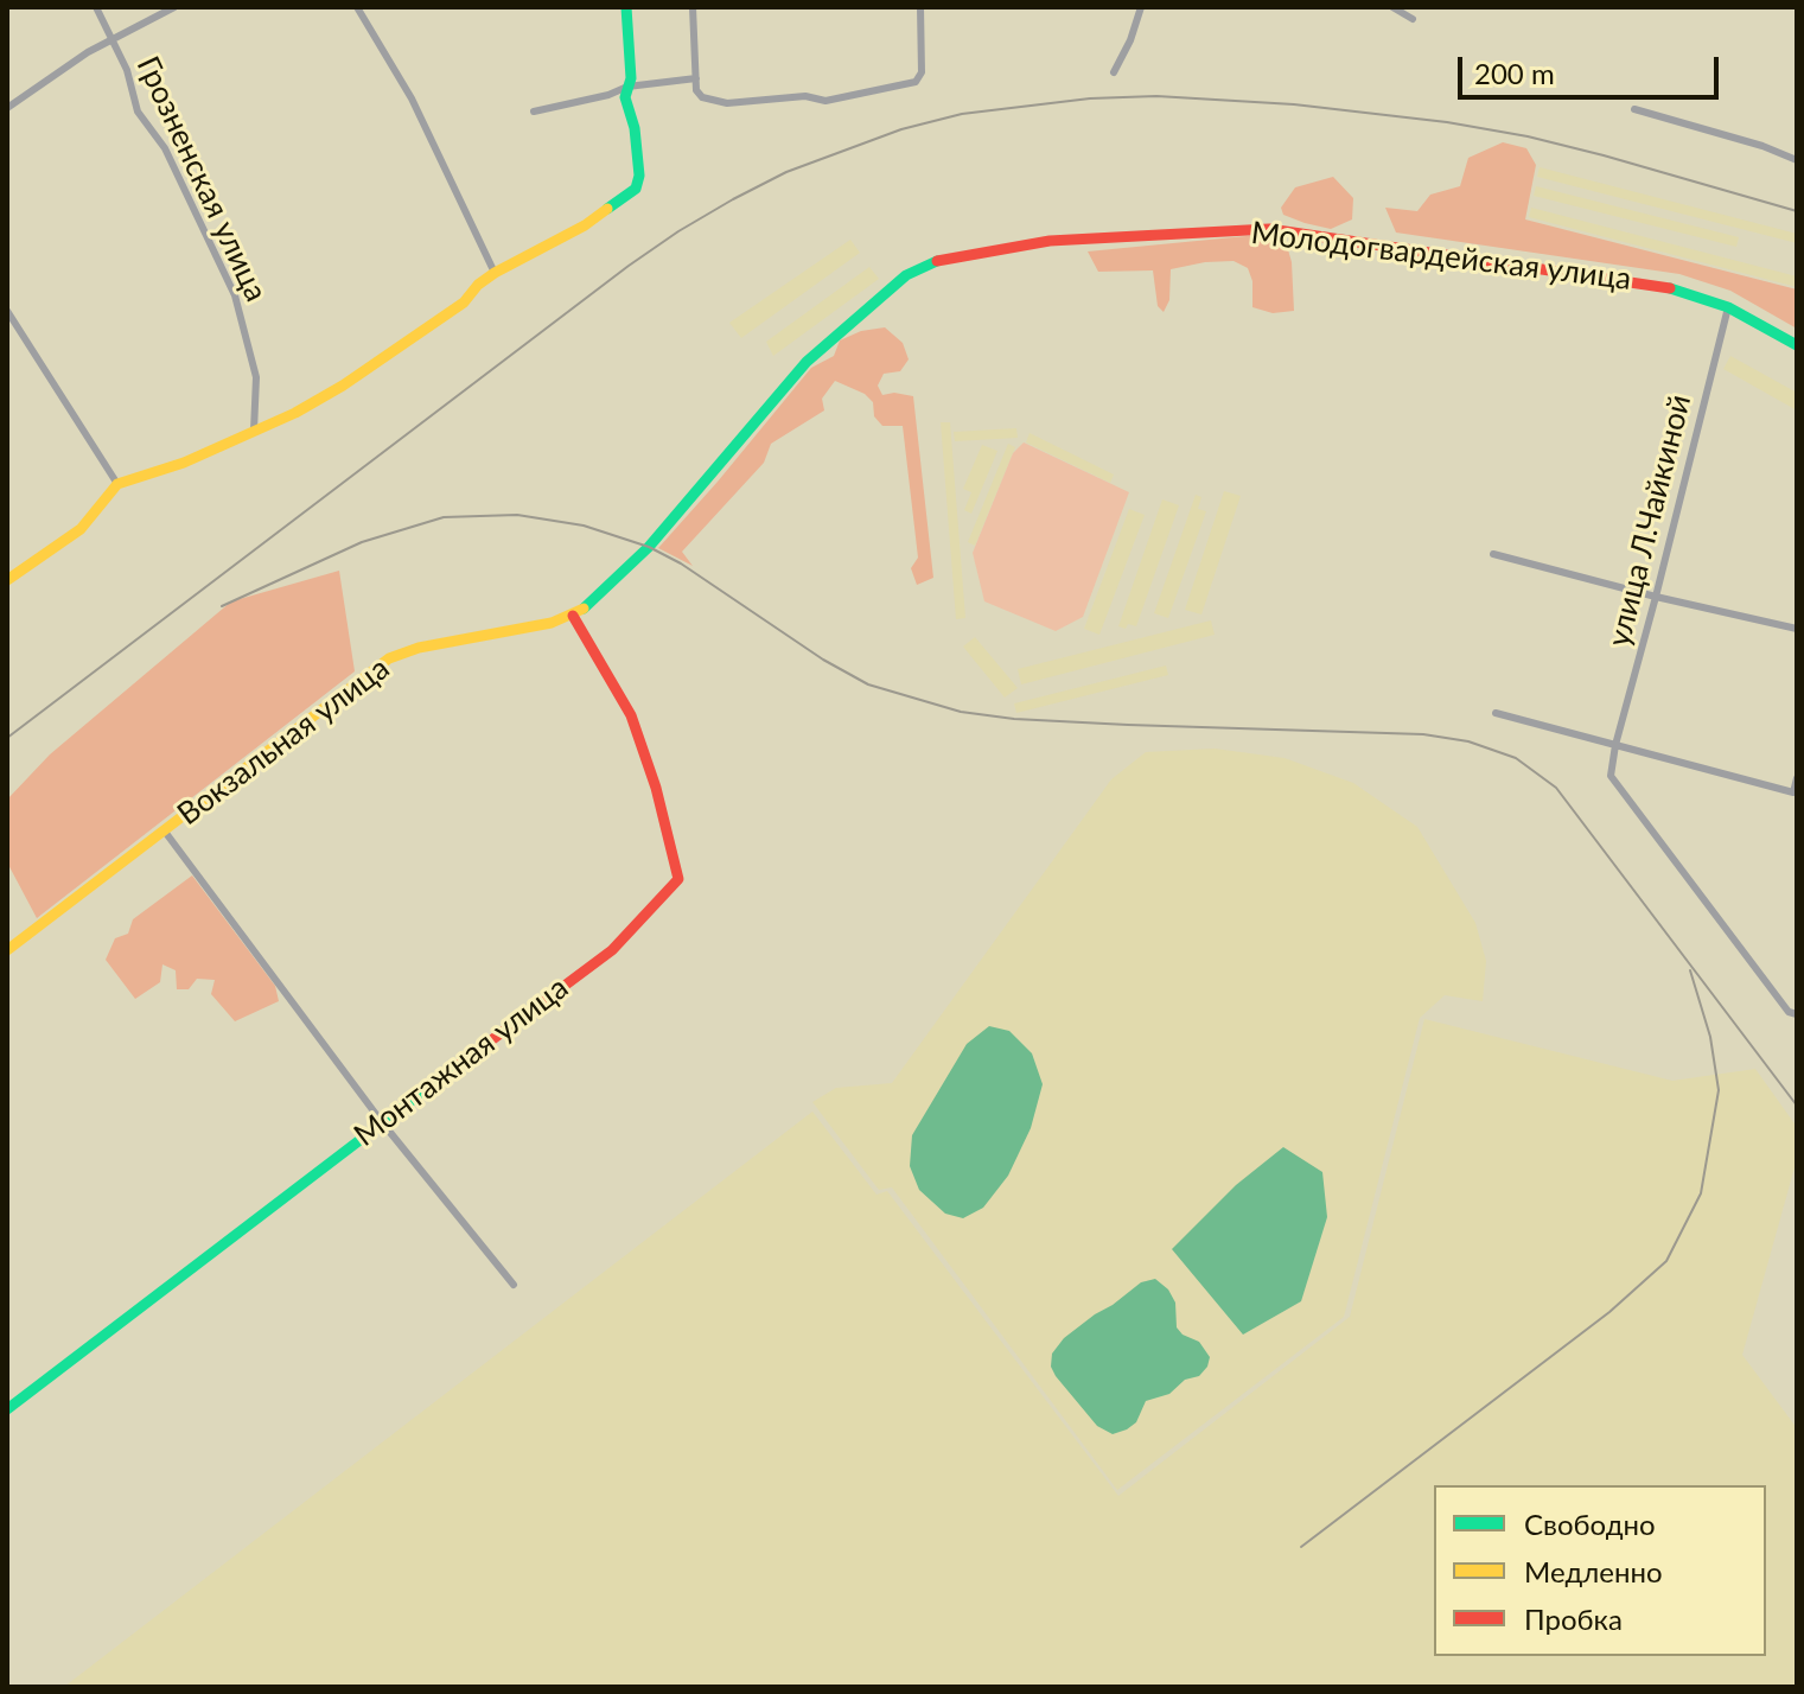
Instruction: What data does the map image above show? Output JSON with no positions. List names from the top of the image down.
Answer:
{
  "streets": {
    "street": [
      "Грозненская улица",
      "Молодогвардейская улица",
      "улица Л.Чайкиной",
      "Вокзальная улица",
      "Монтажная улица"
    ]
  },
  "crossings": [
    ["Молодогвардейская улица", "улица Л.Чайкиной"],
    ["Молодогвардейская улица", "Вокзальная улица"],
    ["Вокзальная улица", "Монтажная улица"]
  ],
  "legend": ["Свободно", "Медленно", "Пробка"],
  "scale_bar": "200 m"
}
